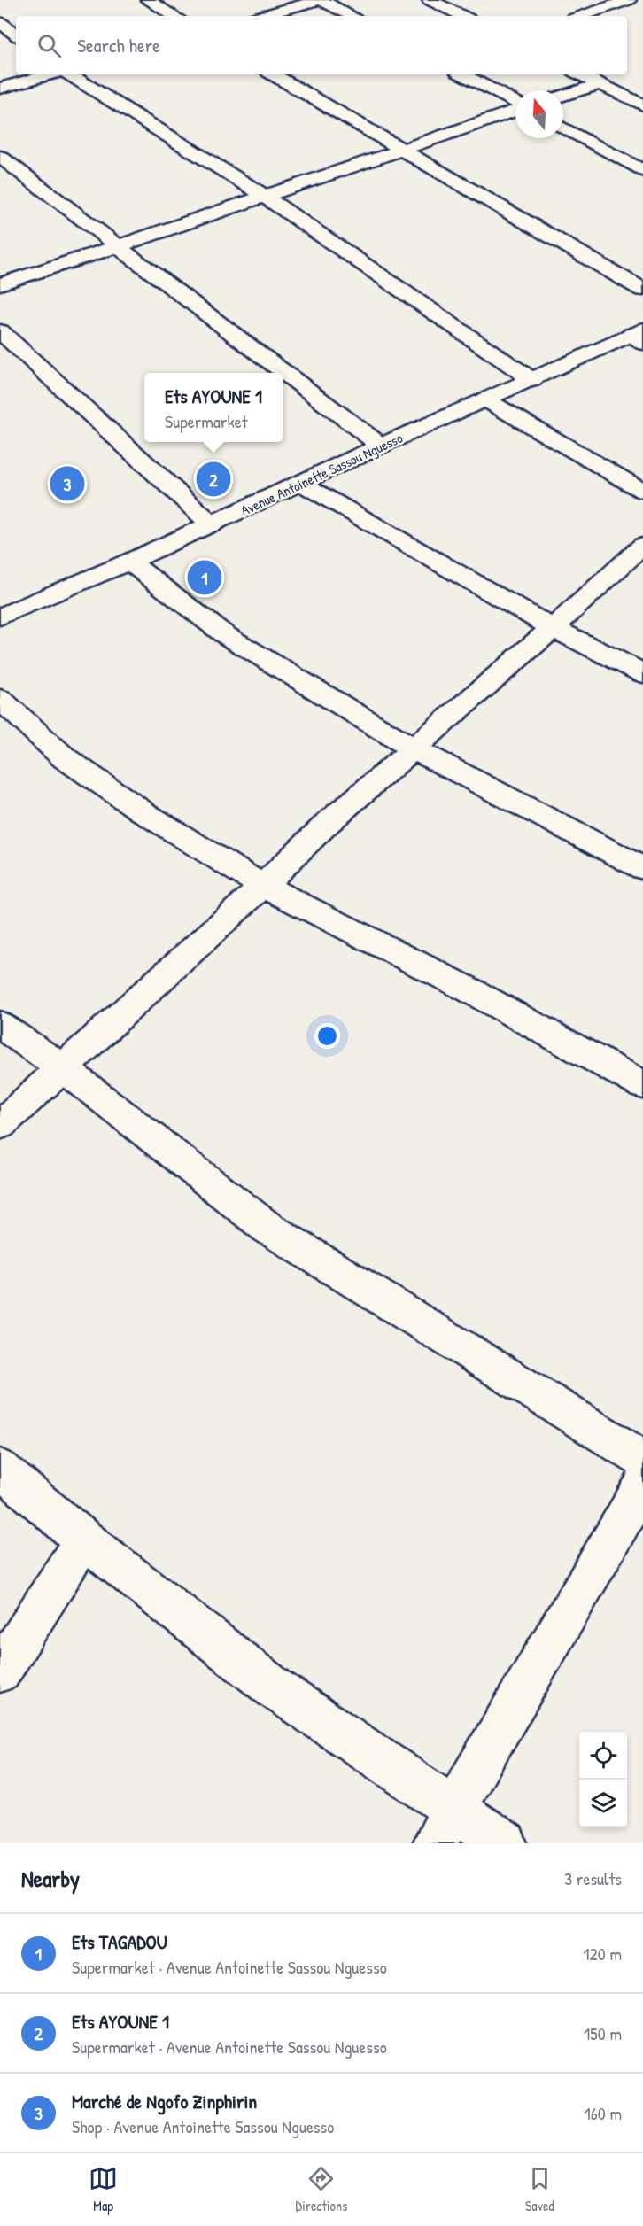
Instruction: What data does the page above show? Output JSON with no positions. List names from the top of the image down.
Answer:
{
  "streets": {
    "street": ["Avenue Antoinette Sassou Nguesso"]
  },
  "north": "top",
  "page": {
    "search": "Search here",
    "popup": ["Ets AYOUNE 1", "Supermarket"],
    "pins": ["2", "3", "1"],
    "heading": ["Nearby", "3 results"],
    "list": [
      {
        "mark": "1",
        "name": "Ets TAGADOU",
        "note": "Supermarket · Avenue Antoinette Sassou Nguesso",
        "value": "120 m"
      },
      {
        "mark": "2",
        "name": "Ets AYOUNE 1",
        "note": "Supermarket · Avenue Antoinette Sassou Nguesso",
        "value": "150 m"
      },
      {
        "mark": "3",
        "name": "Marché de Ngofo Zinphirin",
        "note": "Shop · Avenue Antoinette Sassou Nguesso",
        "value": "160 m"
      }
    ],
    "nav": ["Map", "Directions", "Saved"]
  }
}
